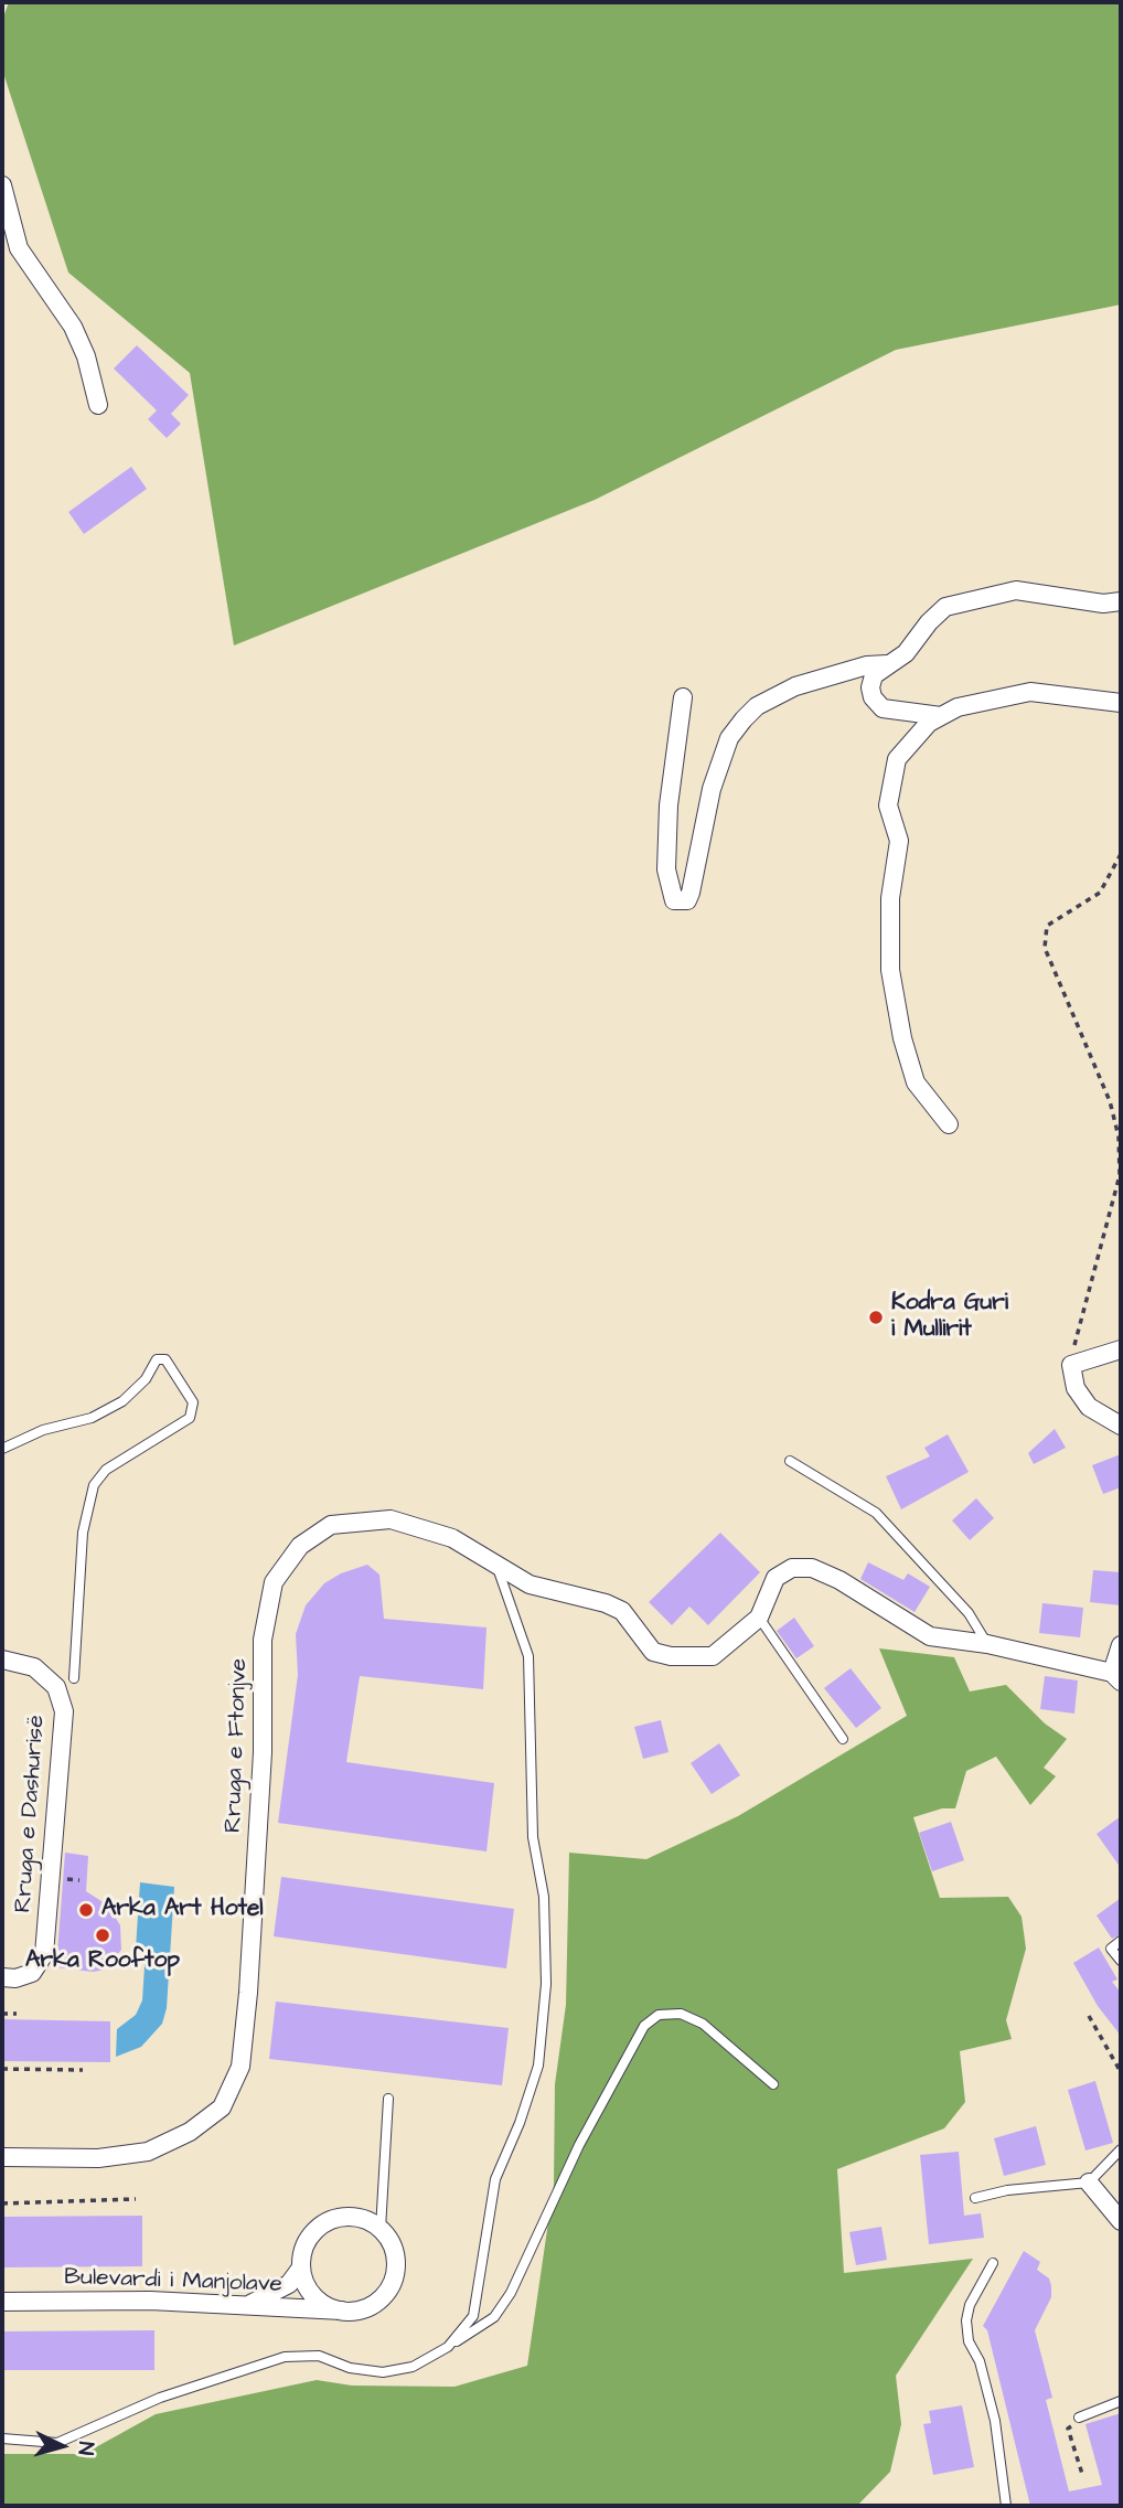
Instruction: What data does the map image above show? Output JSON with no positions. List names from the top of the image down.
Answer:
{
  "streets": {
    "street": ["Rruga e Ftonjve", "Rruga e Dashurisë", "Bulevardi i Manjolave"]
  },
  "places": ["Kodra Guri i Mullirit", "Arka Art Hotel", "Arka Rooftop"],
  "north": "right"
}
